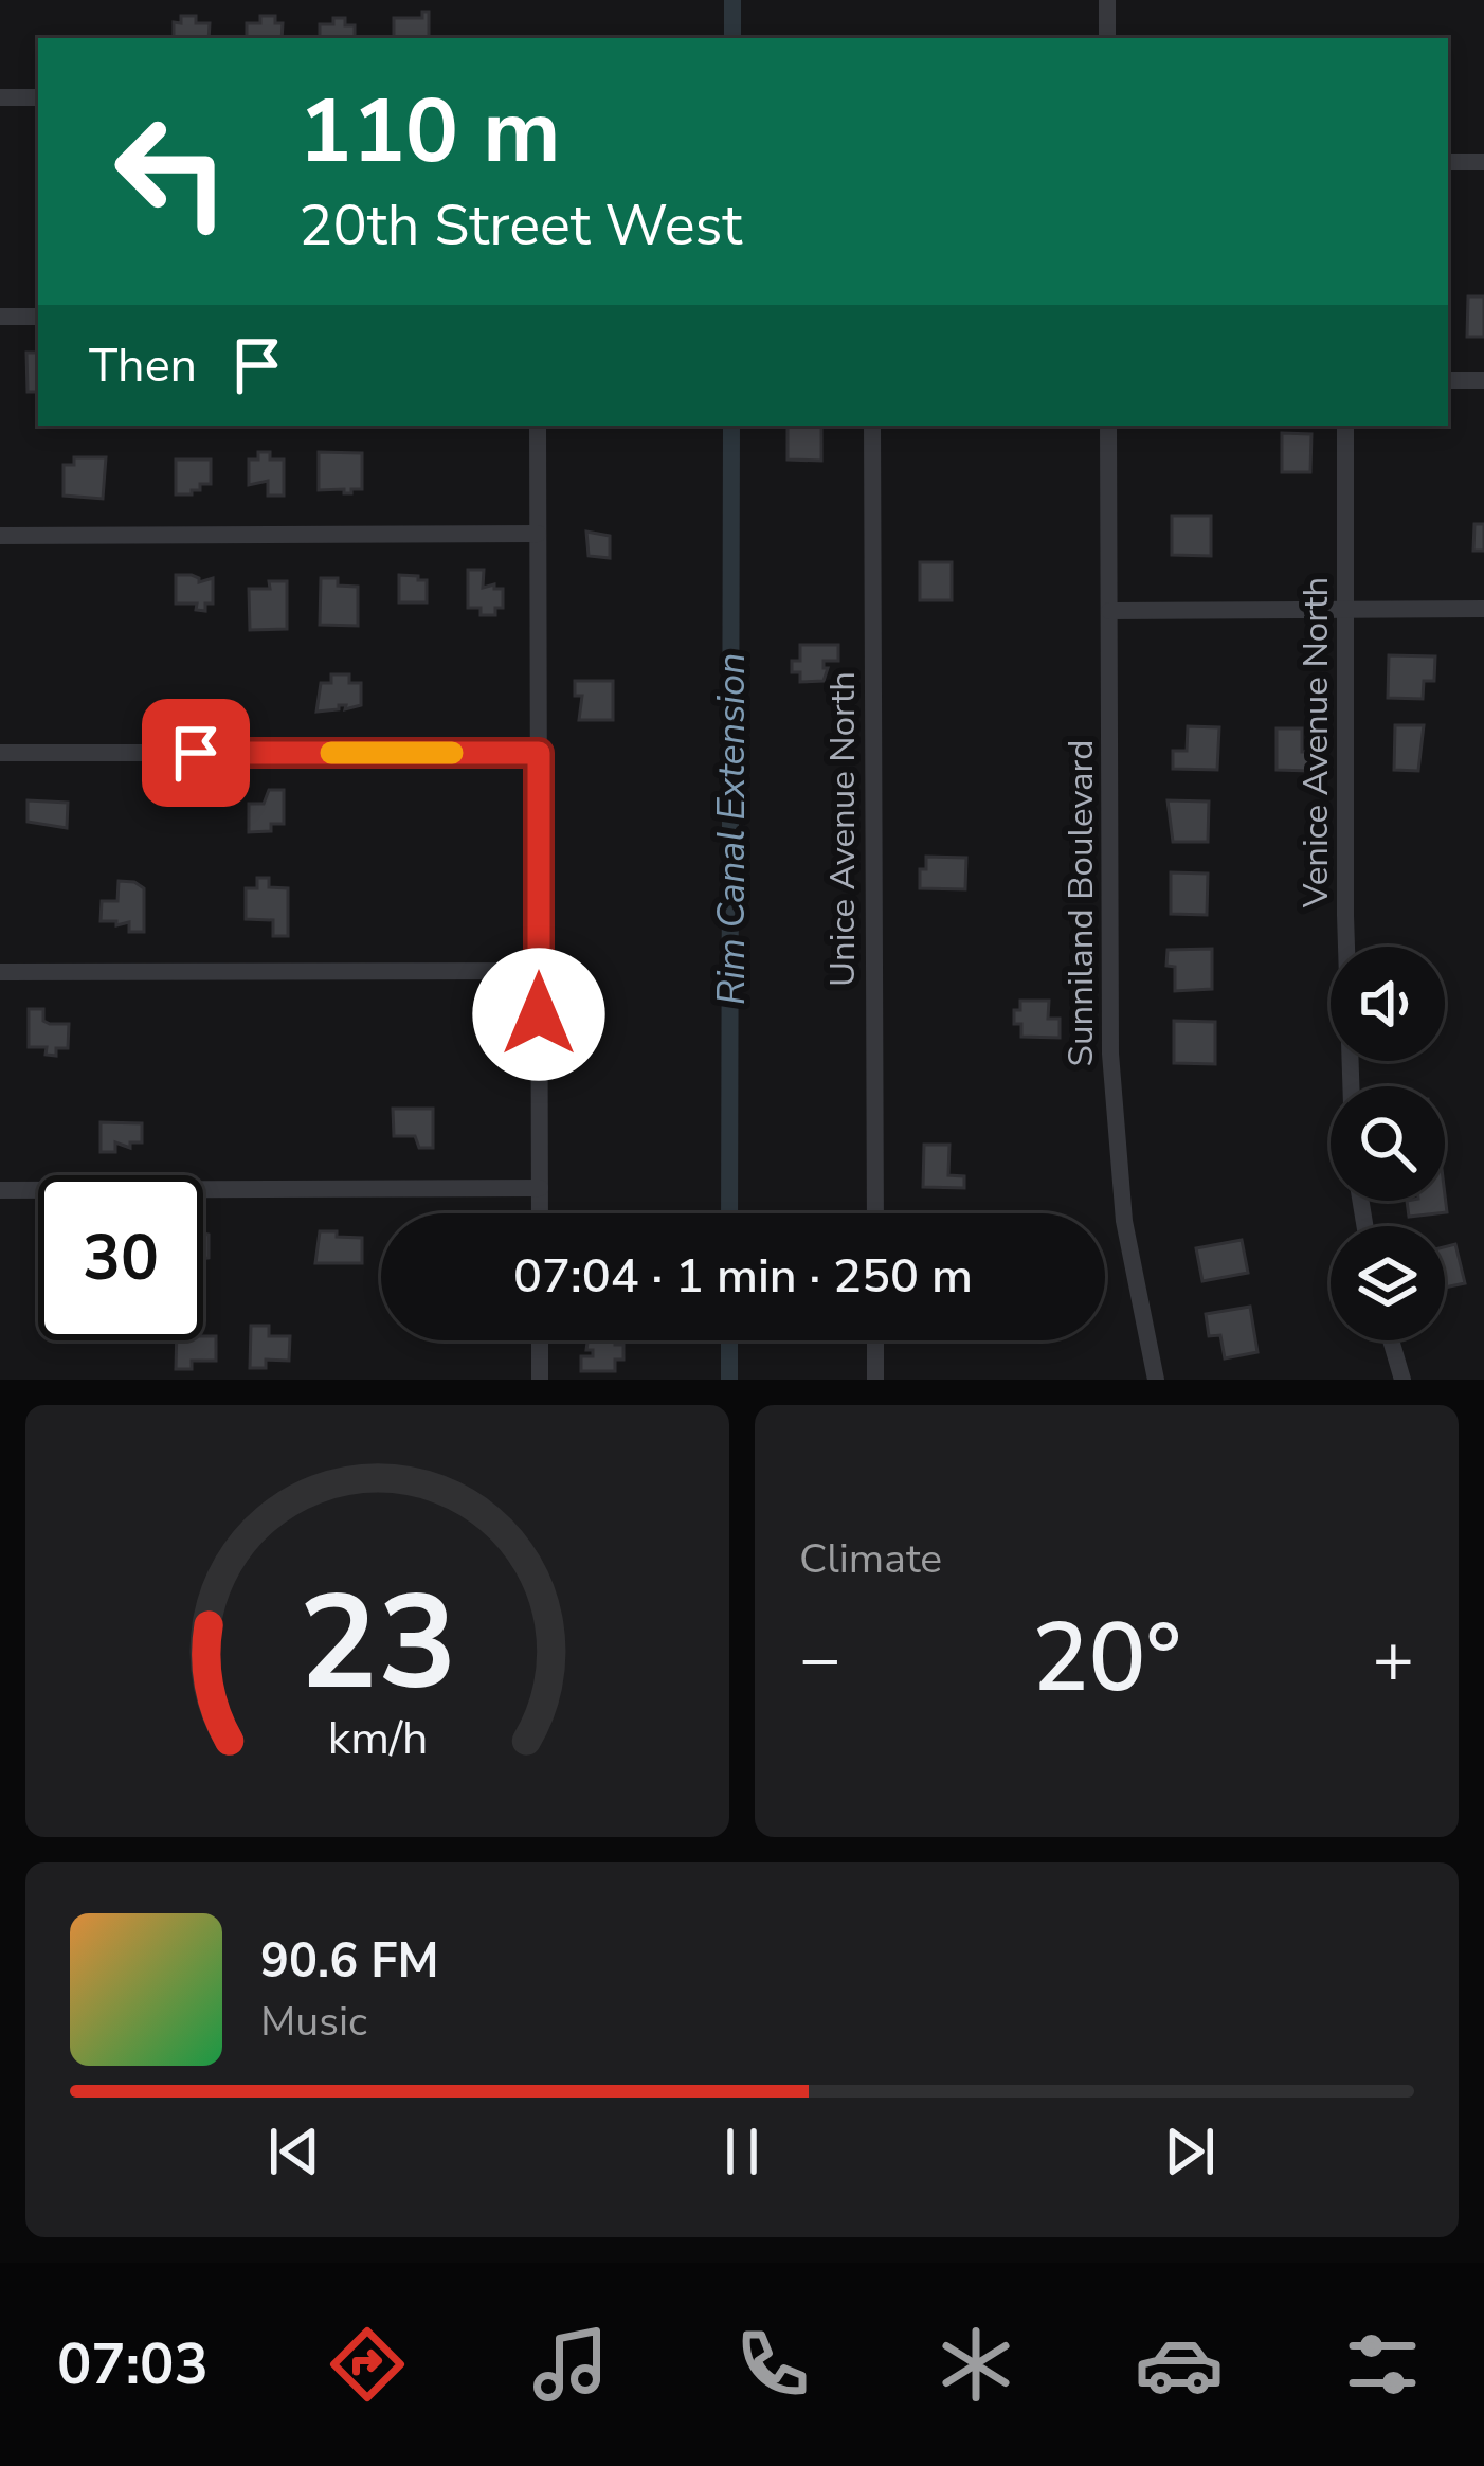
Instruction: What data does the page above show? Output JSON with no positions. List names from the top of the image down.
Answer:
{
  "streets": {
    "street": ["Venice Avenue North", "Unice Avenue North", "Sunniland Boulevard"]
  },
  "water": ["Rim Canal Extension"],
  "page": {
    "turn": ["110 m", "20th Street West"],
    "then": "Then",
    "limit": "30",
    "trip": "07:04 · 1 min · 250 m",
    "tile": "Climate",
    "heat": ["−", "20°", "+"],
    "song": ["90.6 FM", "Music"],
    "tabs": "07:03",
    "gauge": ["23", "km/h"]
  }
}
